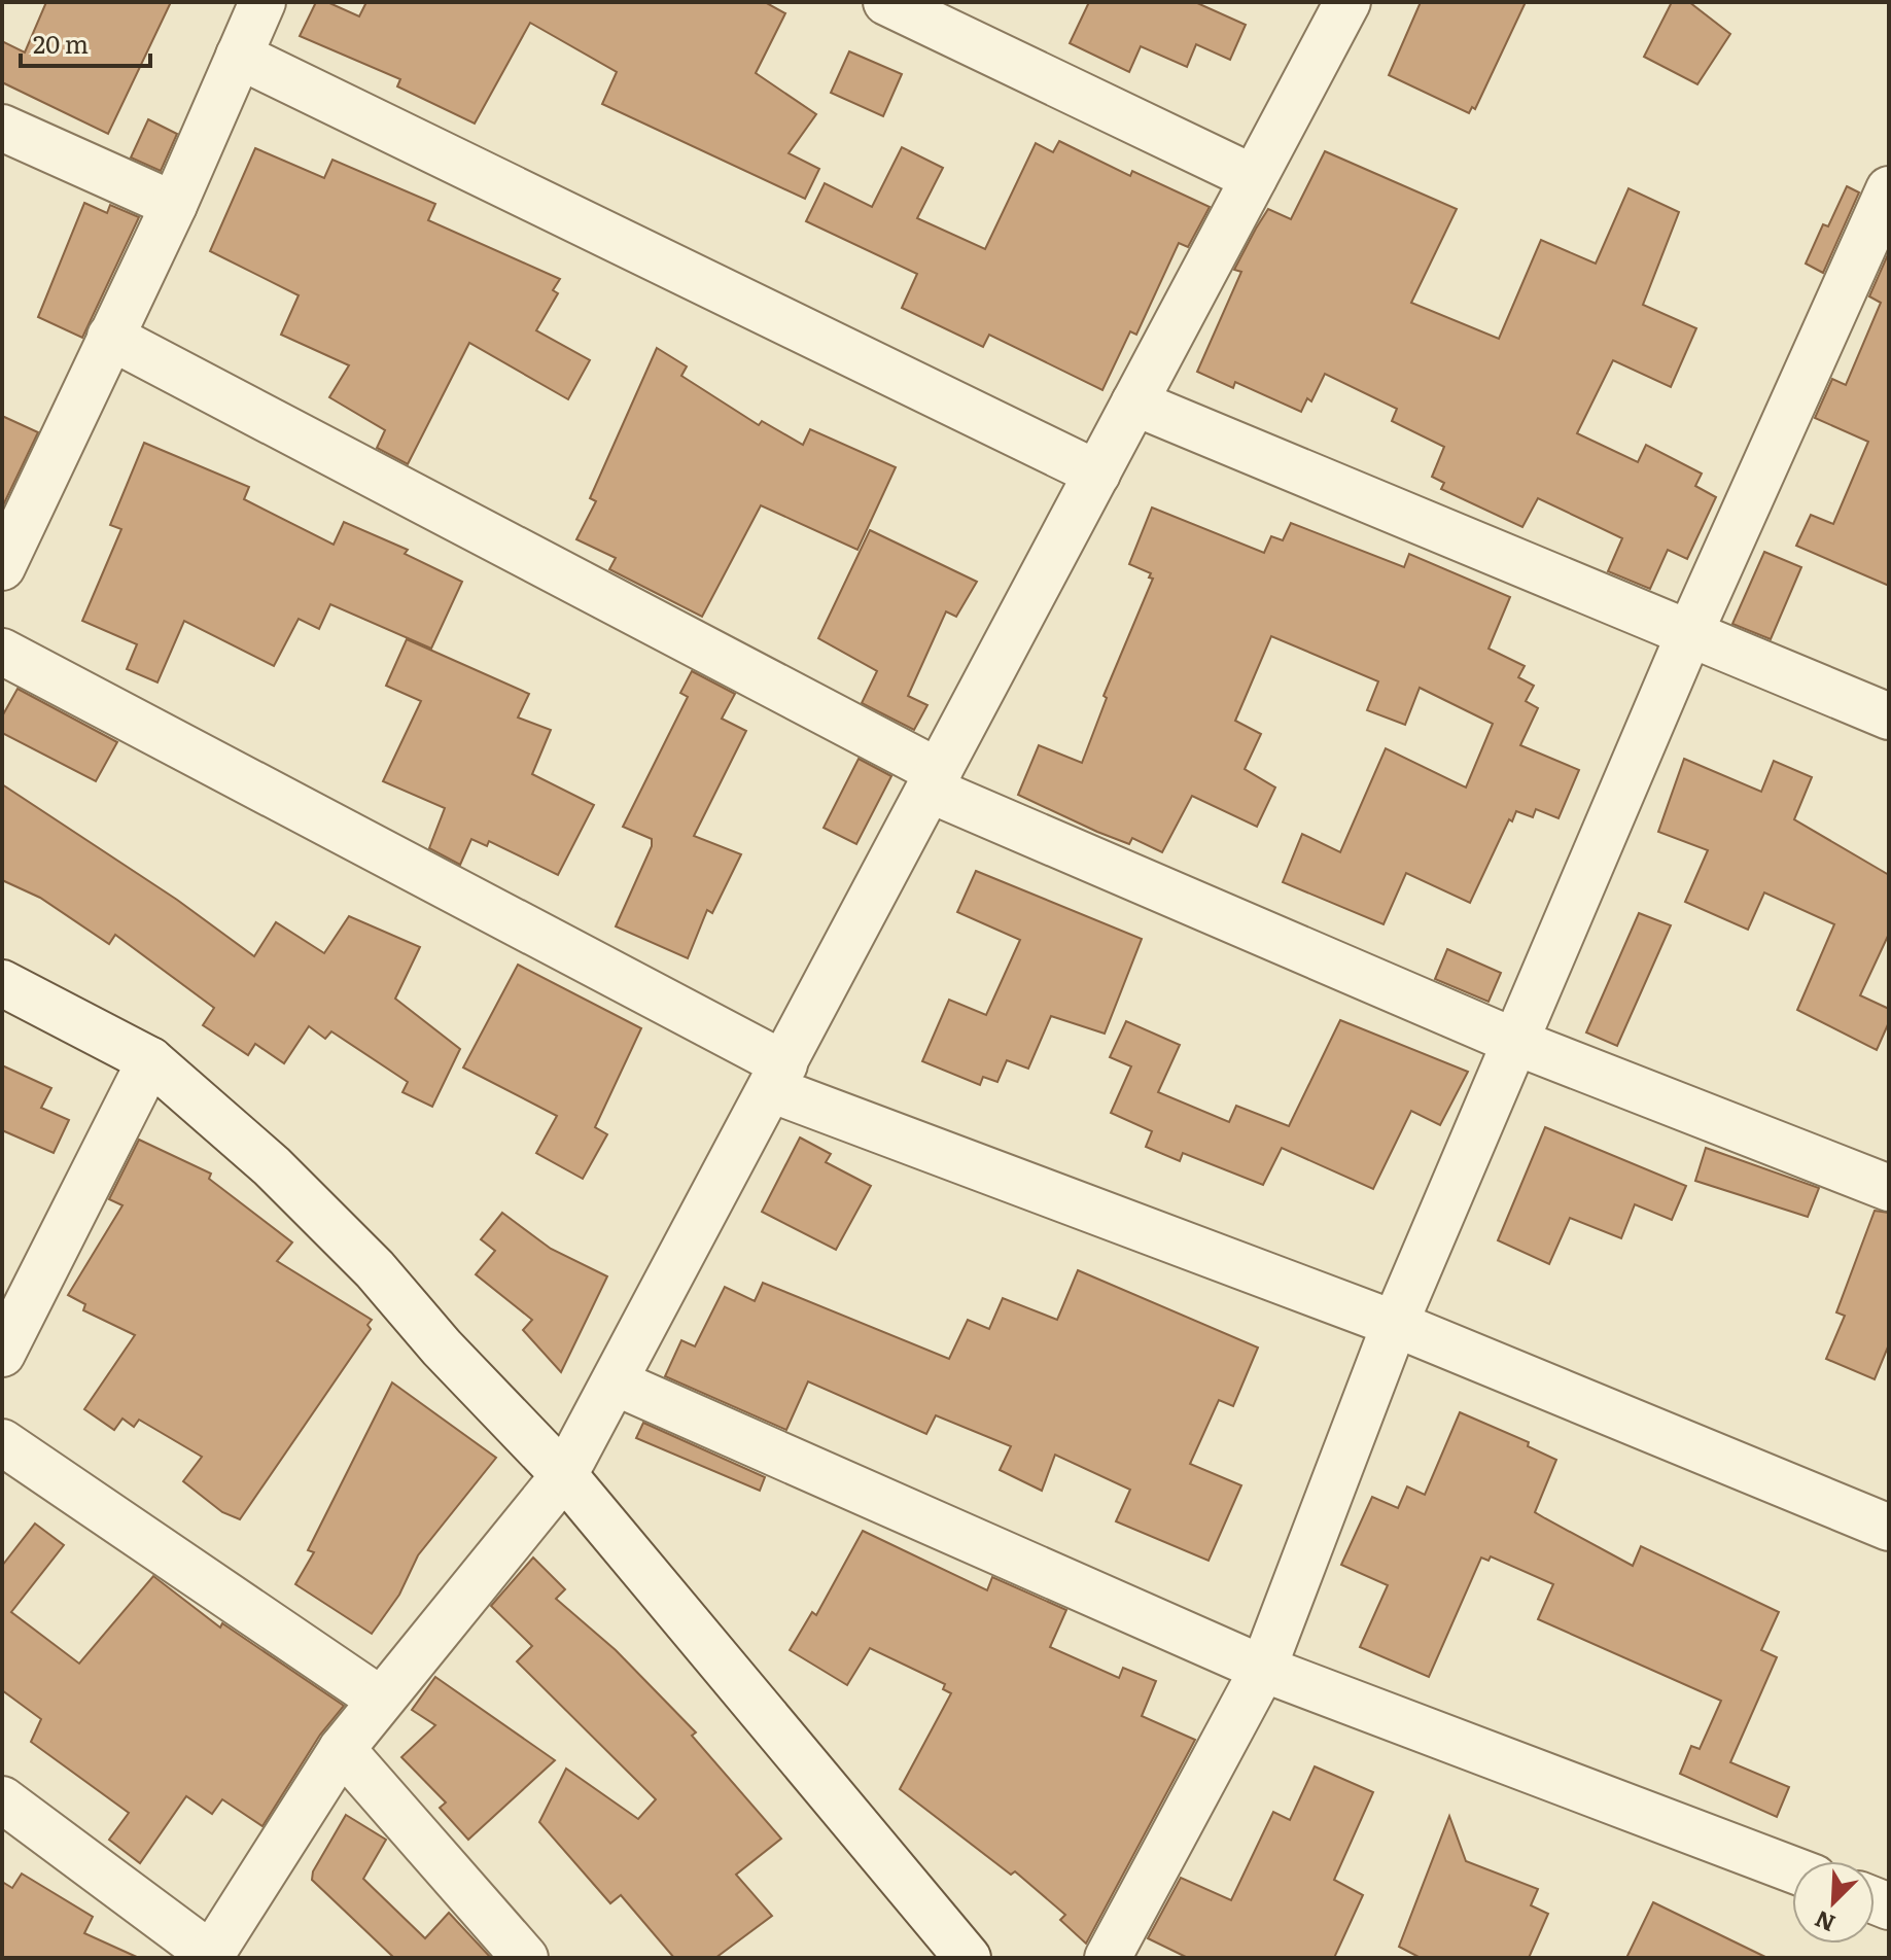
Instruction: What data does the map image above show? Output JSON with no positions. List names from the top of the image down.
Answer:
{
  "scale_bar": "20 m",
  "north": "bottom left"
}
